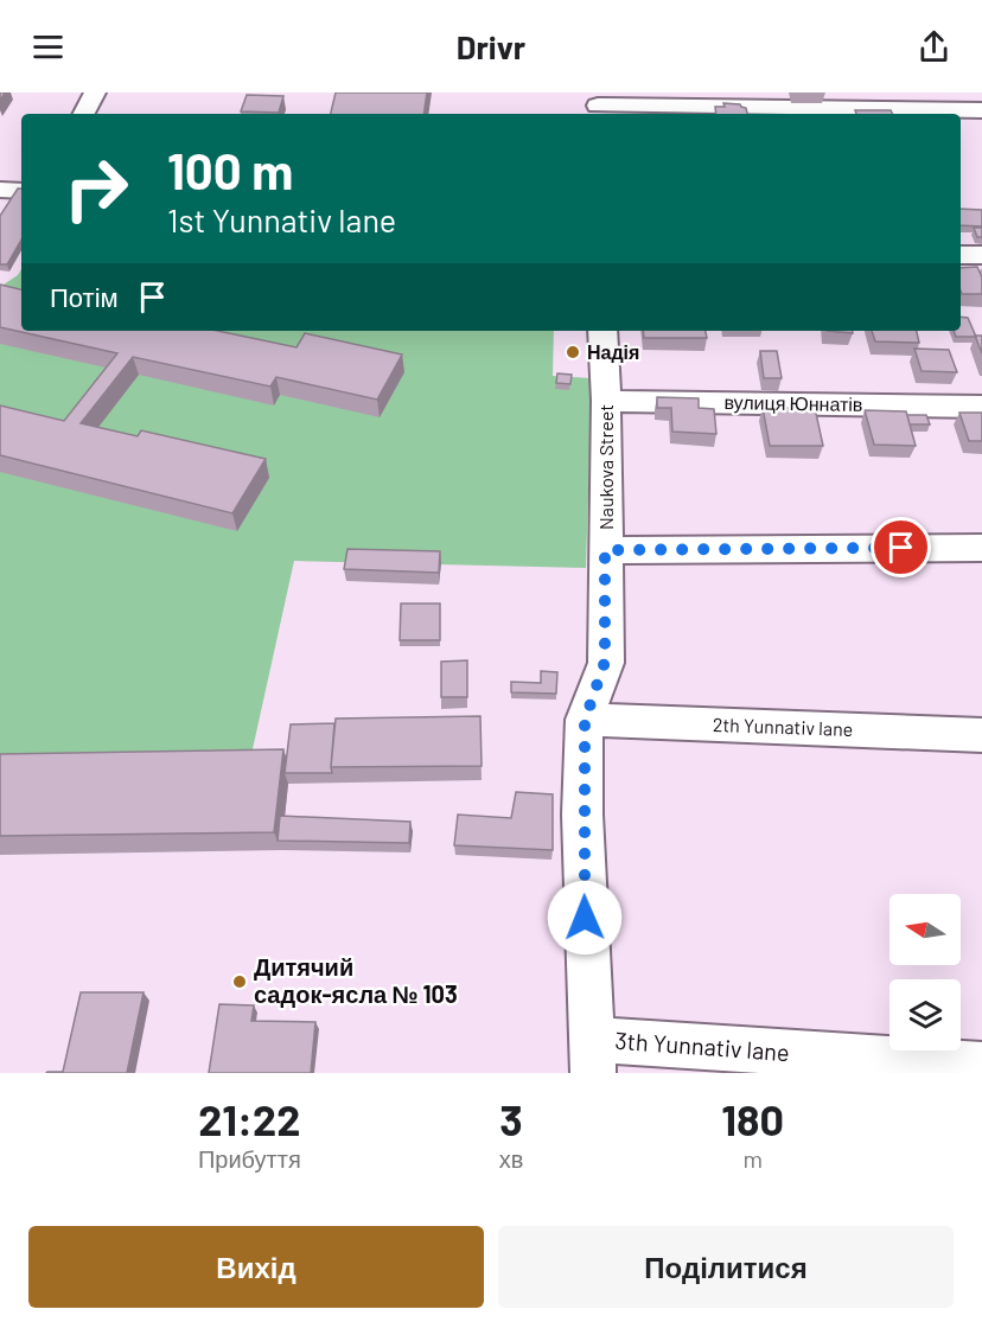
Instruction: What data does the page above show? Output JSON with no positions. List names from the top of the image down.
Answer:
{
  "streets": {
    "street": [
      "вулиця Юннатів",
      "Naukova Street",
      "2th Yunnativ lane",
      "3th Yunnativ lane"
    ]
  },
  "crossings": [
    ["вулиця Юннатів", "Naukova Street"],
    ["Naukova Street", "2th Yunnativ lane"],
    ["Naukova Street", "3th Yunnativ lane"]
  ],
  "places": ["Надія", "Дитячий садок-ясла № 103"],
  "north": "left",
  "page": {
    "header": "Drivr",
    "turn": ["100 m", "1st Yunnativ lane"],
    "then": "Потім",
    "eta": [
      "21:22",
      "Прибуття",
      "3",
      "хв",
      "180",
      "m"
    ],
    "buttons": ["Вихід", "Поділитися"]
  }
}
